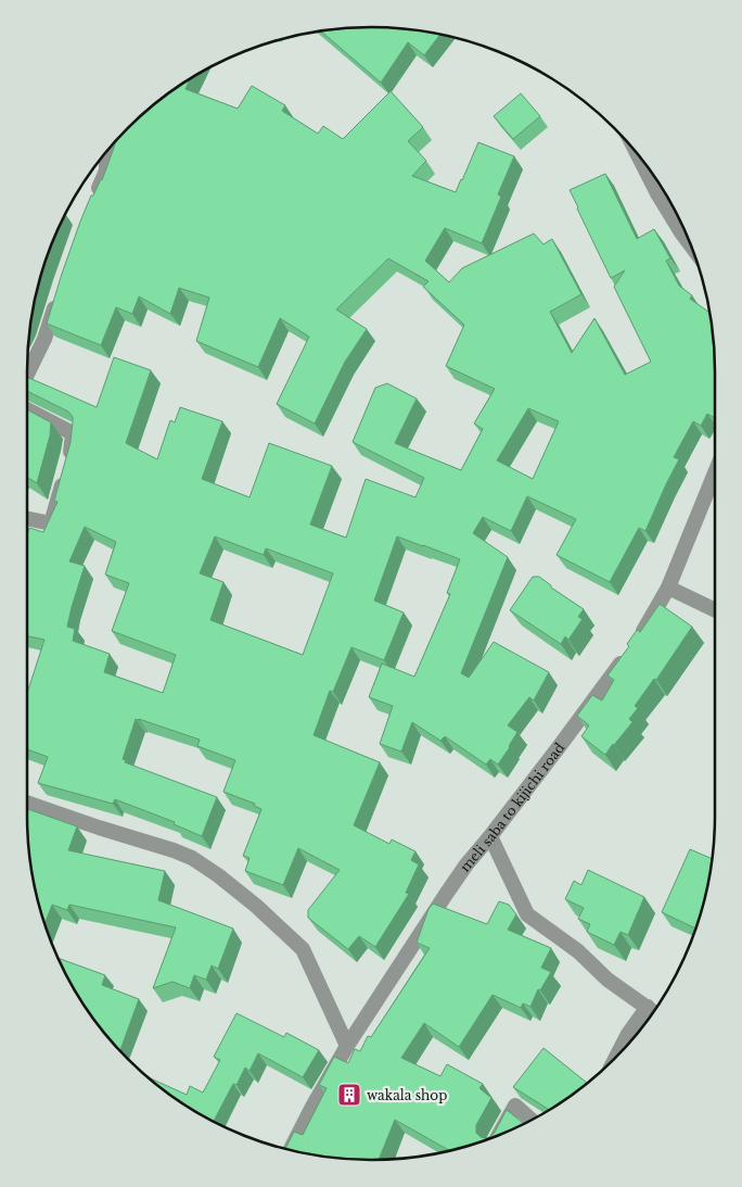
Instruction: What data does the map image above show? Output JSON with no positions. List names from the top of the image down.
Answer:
{
  "streets": {
    "street": ["meli saba to kijichi road"]
  },
  "places": {
    "building": ["wakala shop"]
  }
}
